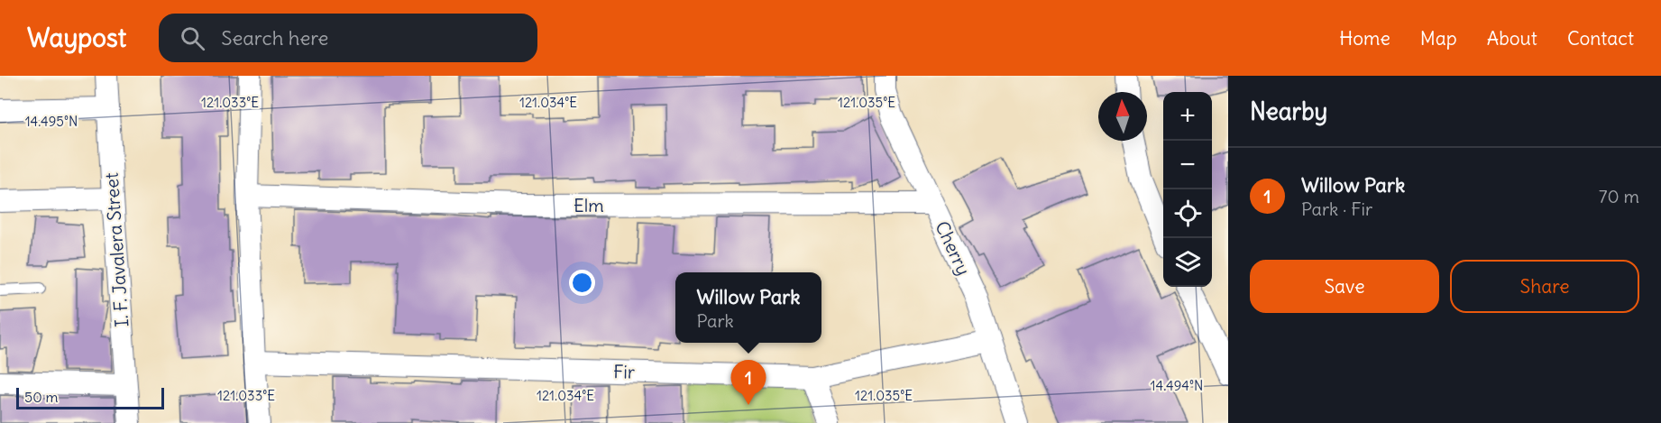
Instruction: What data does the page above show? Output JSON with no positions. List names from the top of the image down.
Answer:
{
  "streets": {
    "street": [
      "Elm",
      "Cherry",
      "I. F. Javalera Street",
      "Fir"
    ]
  },
  "crossings": [
    ["Elm", "Cherry"],
    ["Cherry", "Fir"]
  ],
  "scale_bar": "50 m",
  "north": "top",
  "page": {
    "header": "Waypost",
    "search": "Search here",
    "nav": [
      "Home",
      "Map",
      "About",
      "Contact"
    ],
    "heading": "Nearby",
    "map_buttons": ["+", "−"],
    "list": [
      {
        "mark": "1",
        "name": "Willow Park",
        "note": "Park · Fir",
        "value": "70 m"
      }
    ],
    "buttons": ["Save", "Share"],
    "popup": ["Willow Park", "Park"],
    "pins": "1",
    "scale": "50 m"
  },
  "coordinates": [
    "121.033°E",
    "121.034°E",
    "121.035°E",
    "14.495°N",
    "14.494°N"
  ]
}
